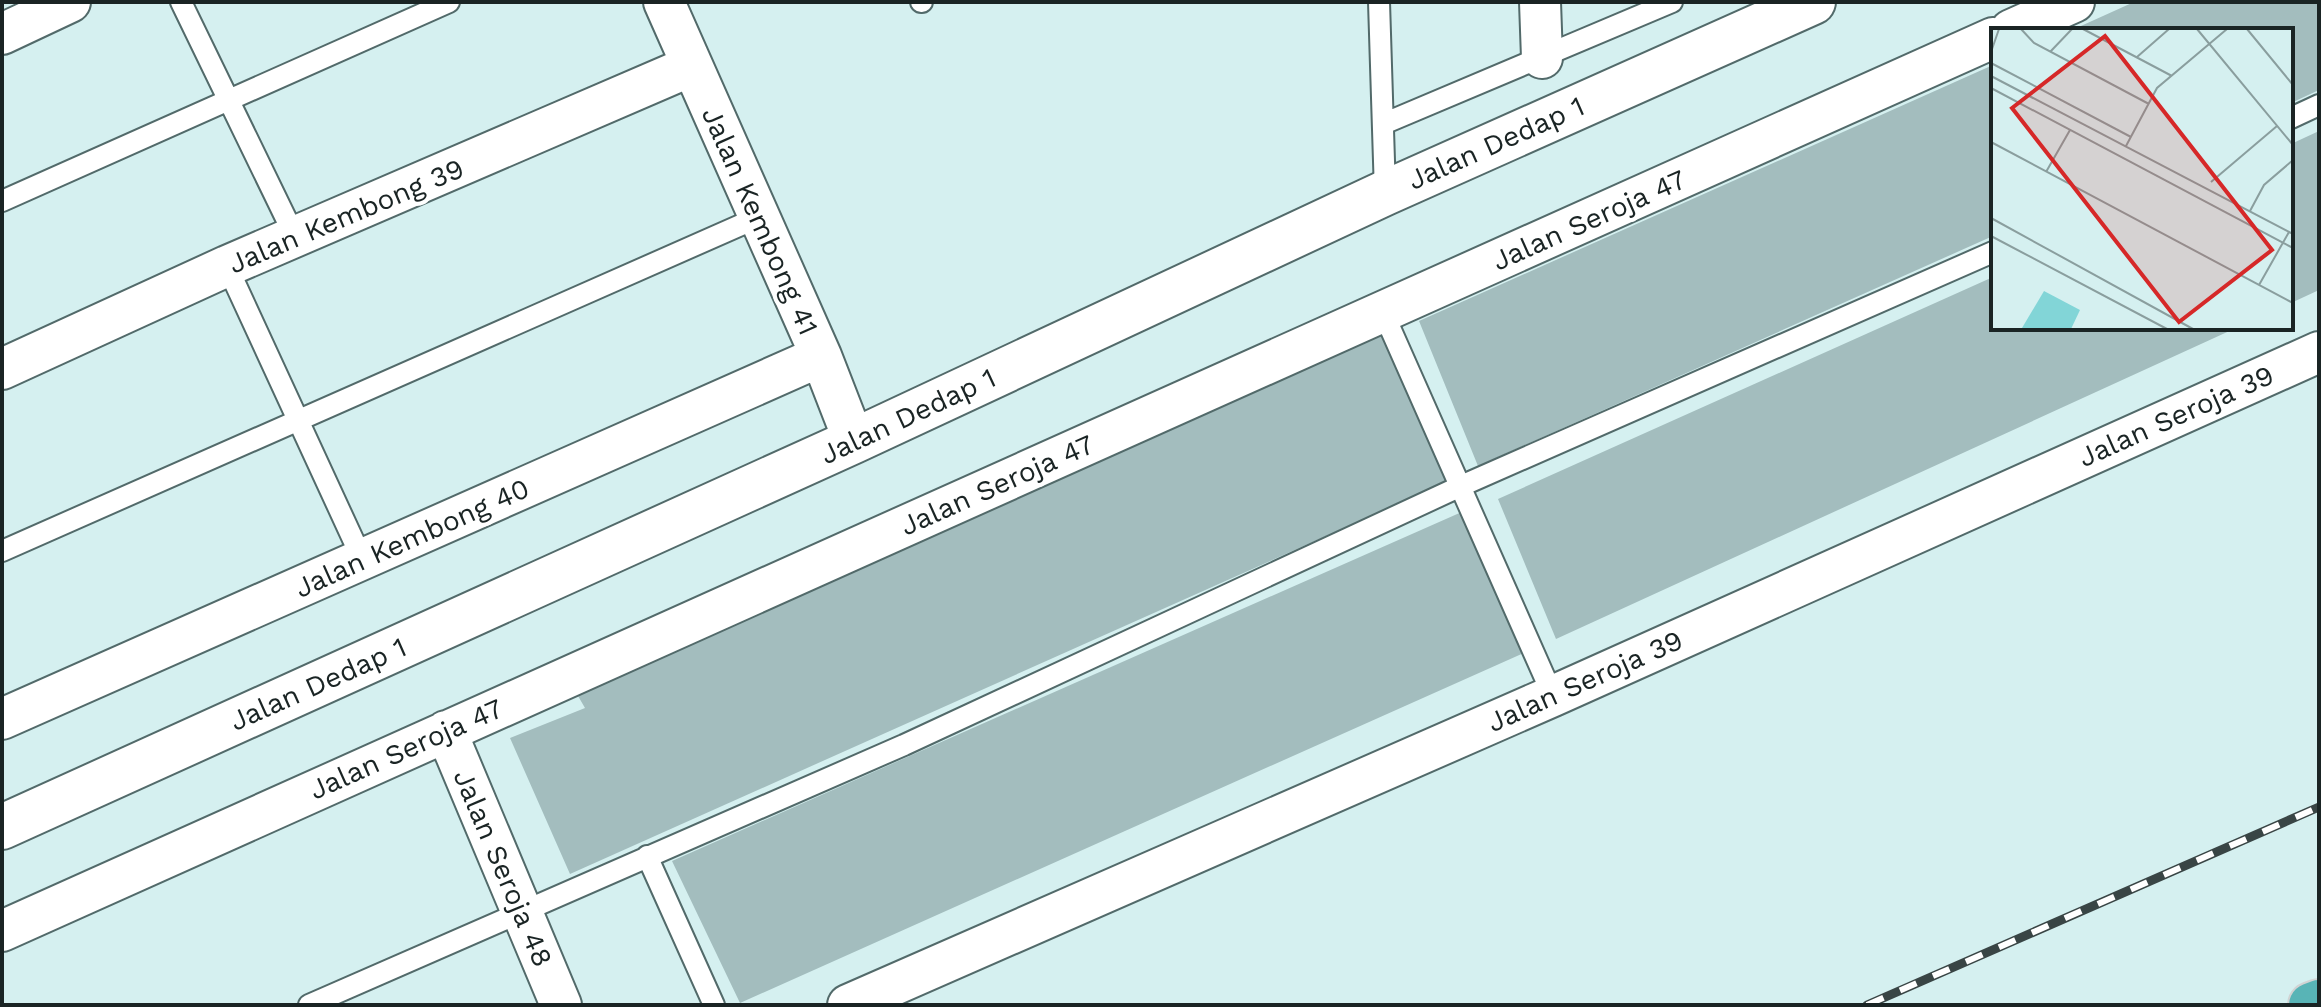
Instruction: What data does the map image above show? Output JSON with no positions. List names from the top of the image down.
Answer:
{
  "streets": {
    "main road": ["Jalan Dedap 1"],
    "street": [
      "Jalan Kembong 39",
      "Jalan Seroja 47",
      "Jalan Kembong 41",
      "Jalan Seroja 39",
      "Jalan Kembong 40",
      "Jalan Seroja 48"
    ]
  },
  "crossings": [
    ["Jalan Dedap 1", "Jalan Kembong 41"],
    ["Jalan Kembong 39", "Jalan Kembong 41"],
    ["Jalan Seroja 47", "Jalan Seroja 48"],
    ["Jalan Kembong 41", "Jalan Kembong 40"]
  ]
}
